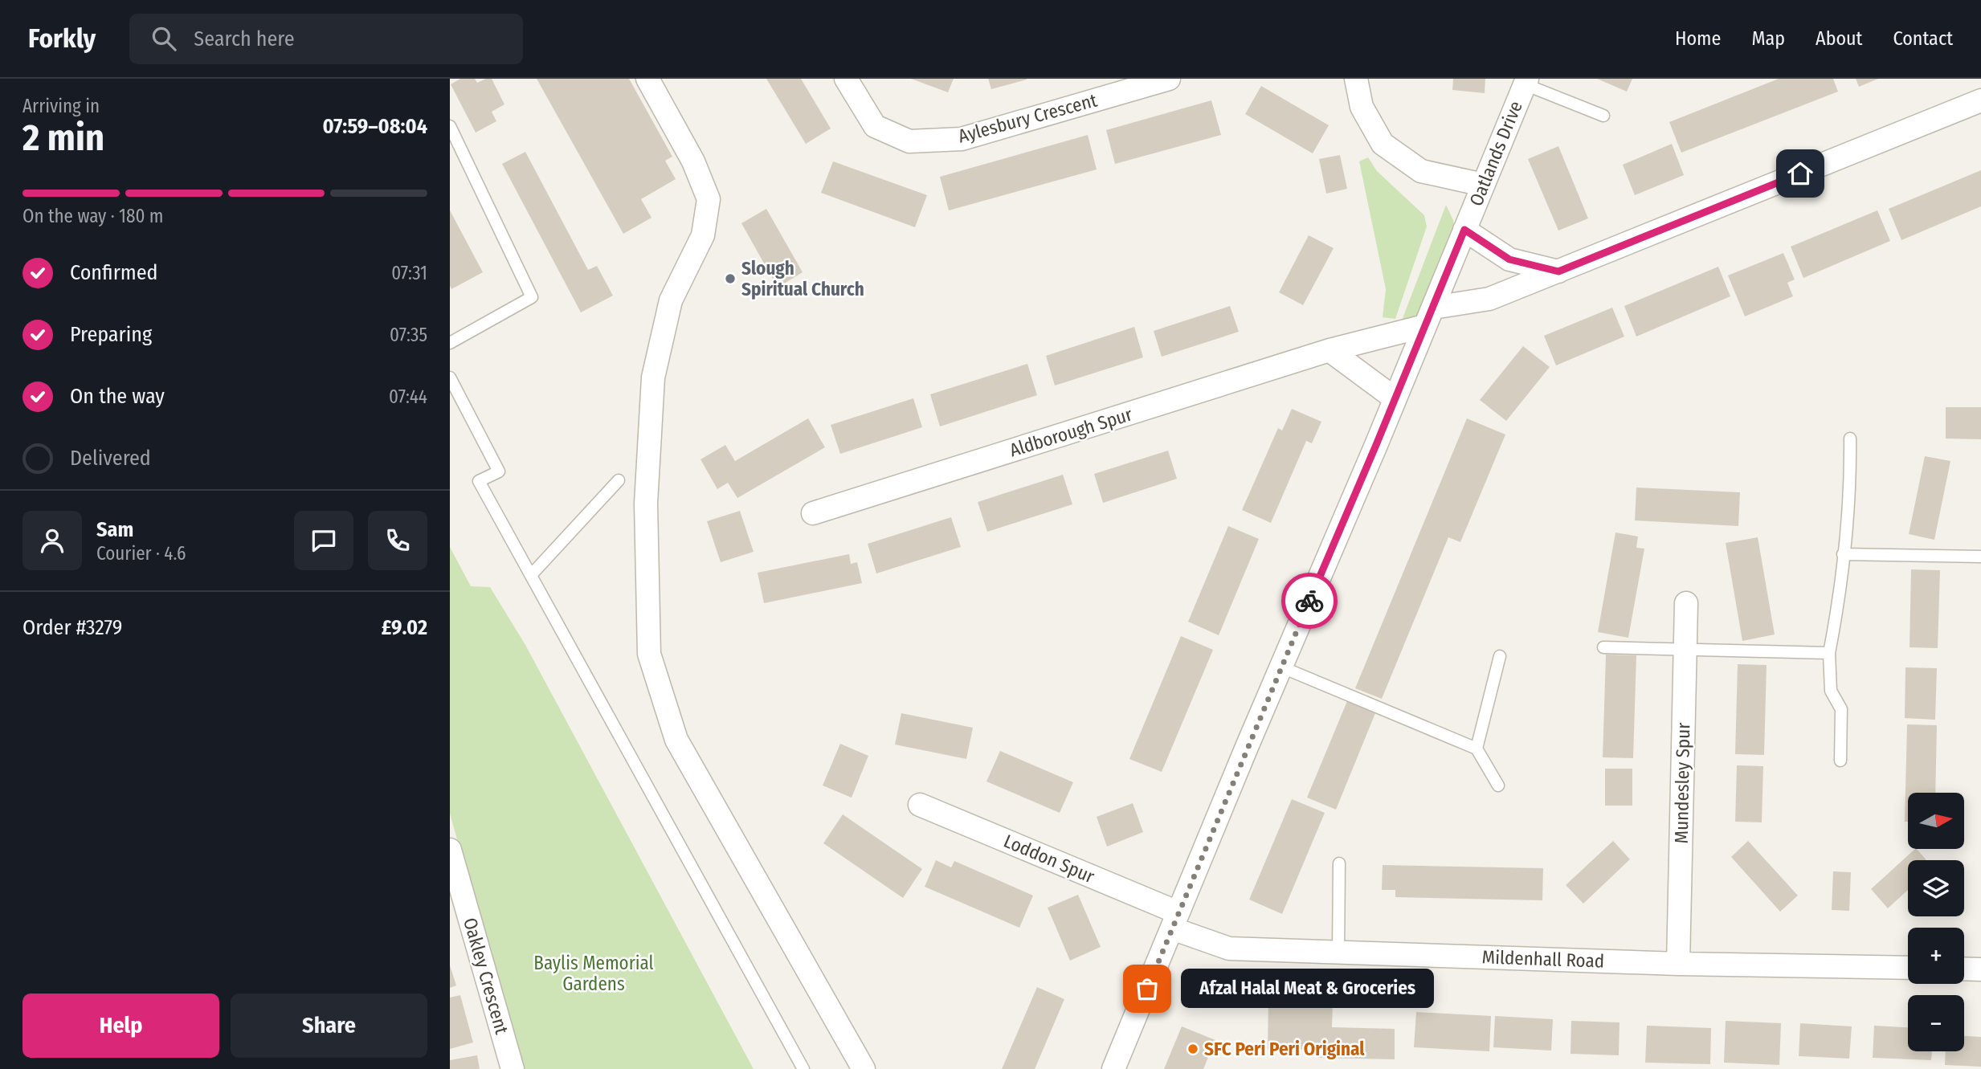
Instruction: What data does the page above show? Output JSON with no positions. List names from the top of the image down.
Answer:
{
  "streets": {
    "street": [
      "Aylesbury Crescent",
      "Oatlands Drive",
      "Aldborough Spur",
      "Mundesley Spur",
      "Loddon Spur",
      "Mildenhall Road",
      "Oakley Crescent"
    ]
  },
  "crossings": [
    ["Oatlands Drive", "Aldborough Spur"],
    ["Oatlands Drive", "Loddon Spur"],
    ["Oatlands Drive", "Mildenhall Road"],
    ["Mundesley Spur", "Mildenhall Road"],
    ["Loddon Spur", "Mildenhall Road"]
  ],
  "parks": ["Baylis Memorial Gardens"],
  "places": ["Slough Spiritual Church", "Afzal Halal Meat & Groceries", "SFC Peri Peri Original"],
  "north": "right",
  "page": {
    "header": "Forkly",
    "search": "Search here",
    "nav": [
      "Home",
      "Map",
      "About",
      "Contact"
    ],
    "heading": ["2 min", "Arriving in", "07:59–08:04"],
    "panel": [
      "Sam",
      "Courier · 4.6",
      "Order #3279",
      "£9.02"
    ],
    "bar": "On the way · 180 m",
    "list": [
      ["Confirmed", "07:31"],
      ["Preparing", "07:35"],
      ["On the way", "07:44"],
      "Delivered"
    ],
    "map_buttons": ["+", "−"],
    "bubble": "Afzal Halal Meat & Groceries",
    "buttons": ["Help", "Share"]
  }
}
